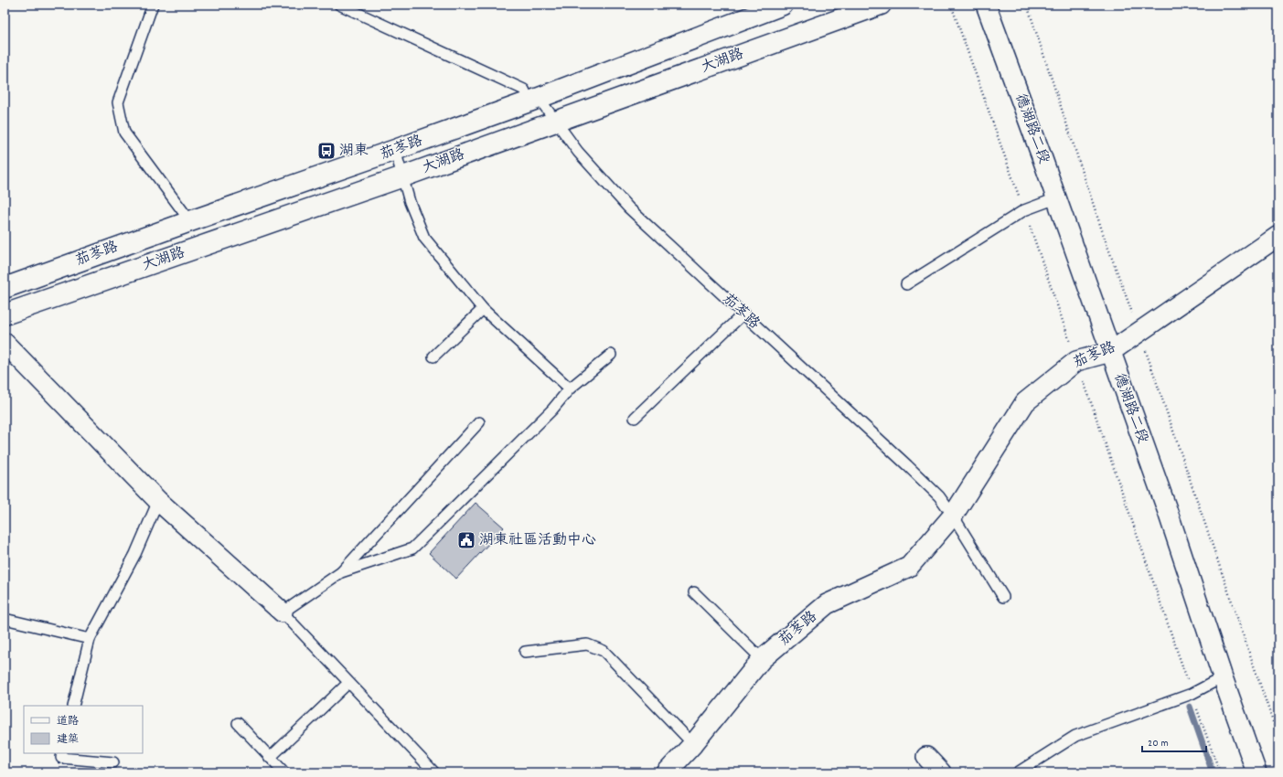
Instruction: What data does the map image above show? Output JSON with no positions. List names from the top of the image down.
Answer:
{
  "streets": {
    "main road": ["大湖路", "茄苳路"],
    "street": ["德湖路二段"]
  },
  "crossings": [
    ["大湖路", "茄苳路"],
    ["德湖路二段", "茄苳路"]
  ],
  "places": {
    "bus stop": ["湖東"],
    "public building": ["湖東社區活動中心"]
  },
  "legend": ["道路", "建築"],
  "scale_bar": "20 m"
}
